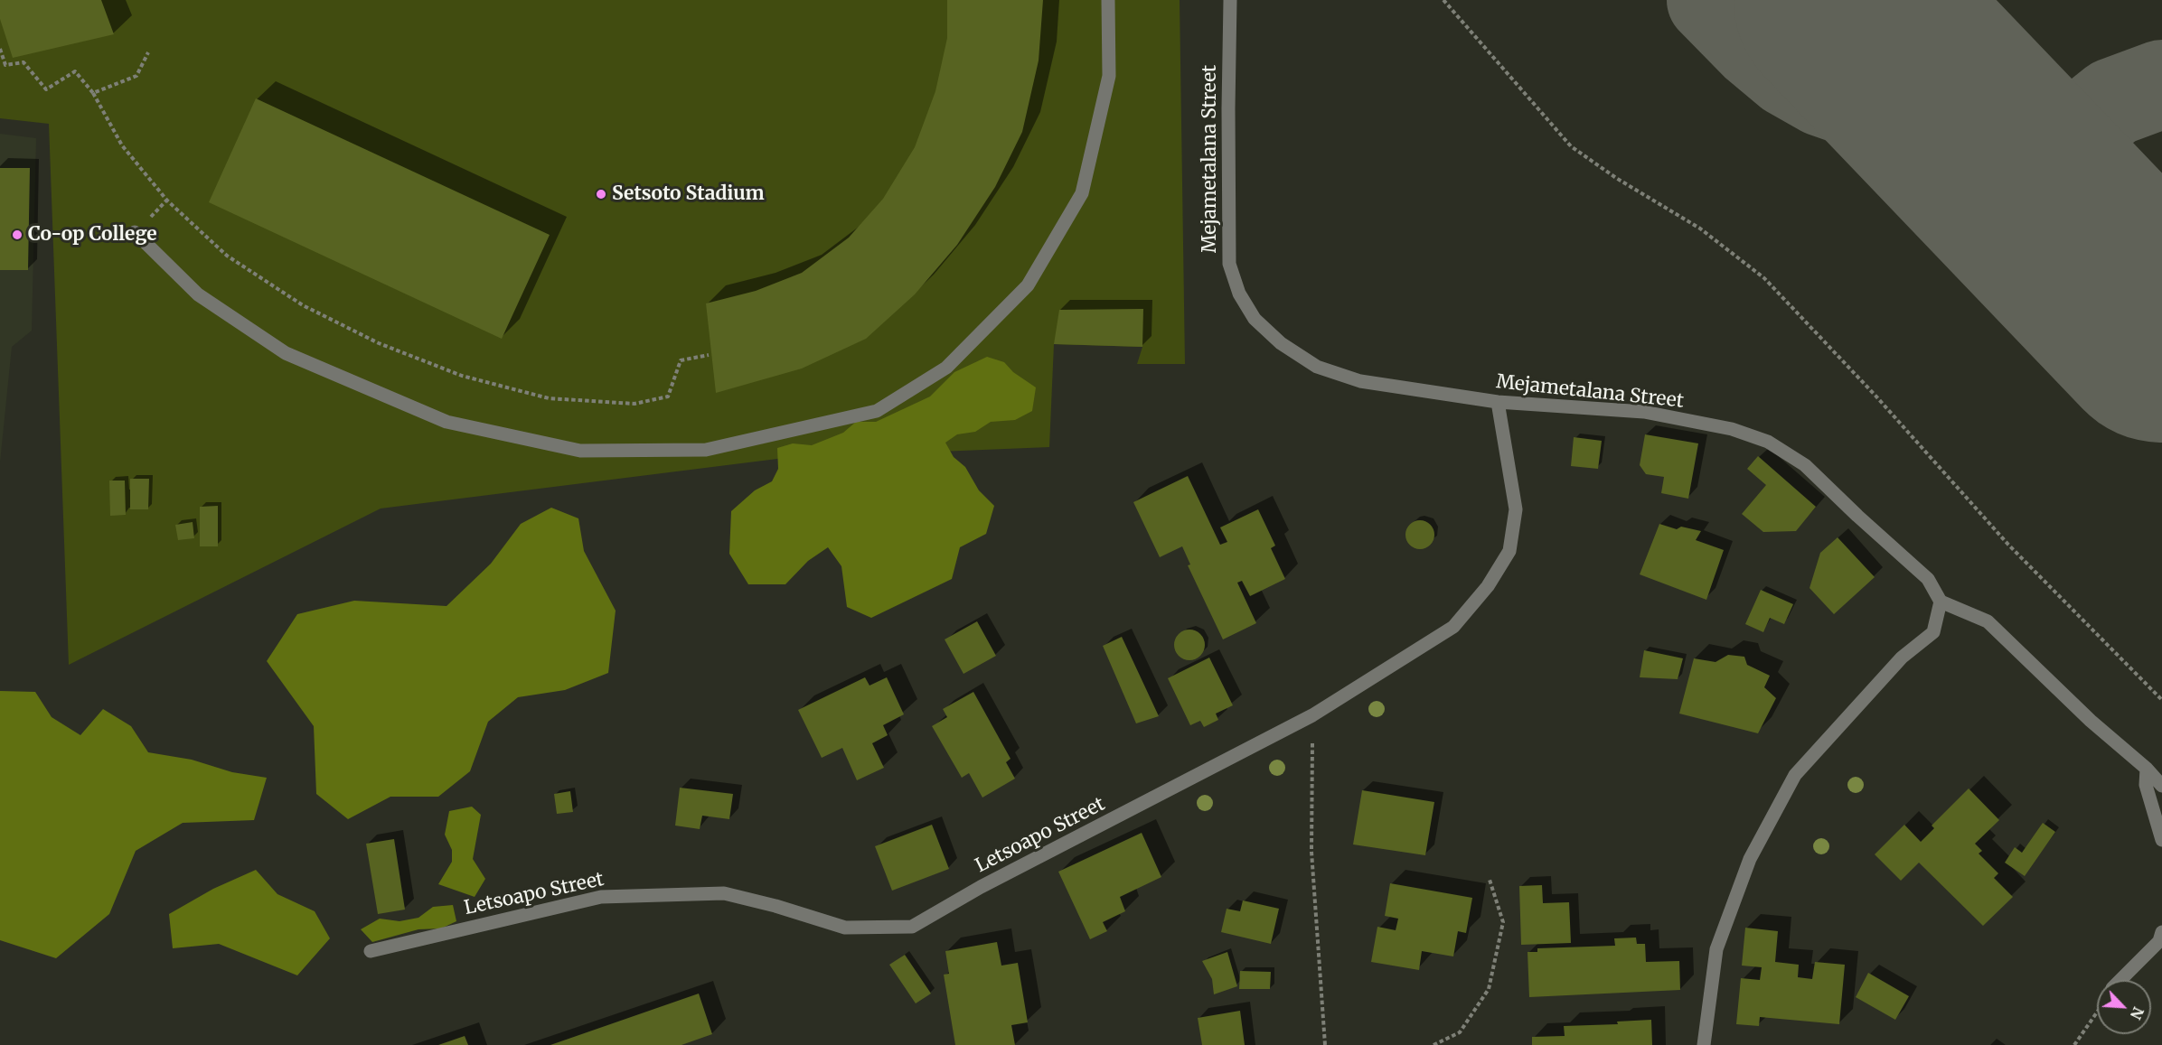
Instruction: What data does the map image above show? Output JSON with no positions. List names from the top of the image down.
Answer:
{
  "streets": {
    "street": ["Mejametalana Street", "Letsoapo Street"]
  },
  "crossings": [
    ["Mejametalana Street", "Letsoapo Street"]
  ],
  "places": ["Setsoto Stadium", "Co-op College"],
  "north": "bottom right"
}
